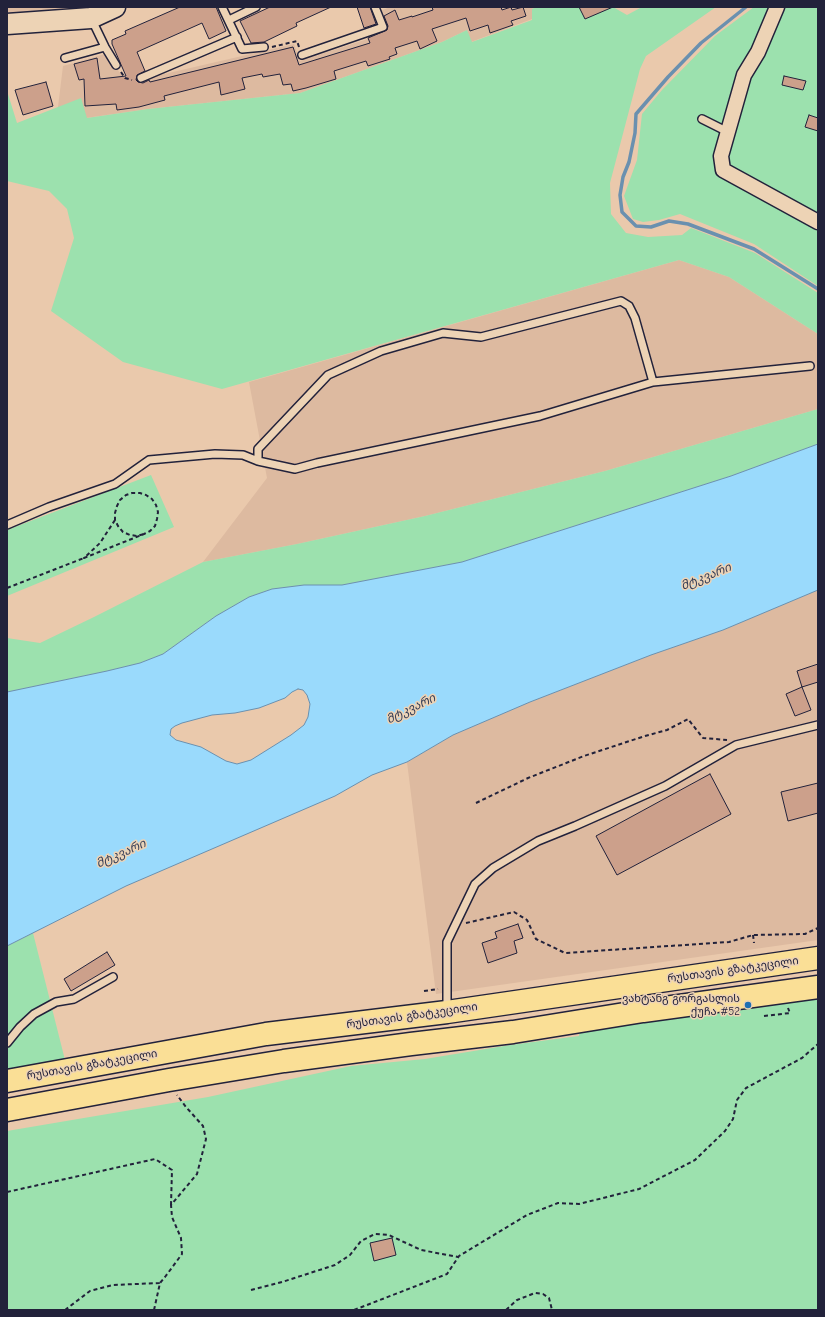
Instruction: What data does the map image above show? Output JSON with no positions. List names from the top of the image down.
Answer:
{
  "streets": {
    "highway": ["რუსთავის გზატკეცილი"]
  },
  "water": ["მტკვარი"],
  "places": ["ვახტანგ გორგასლის ქუჩა #52"]
}
